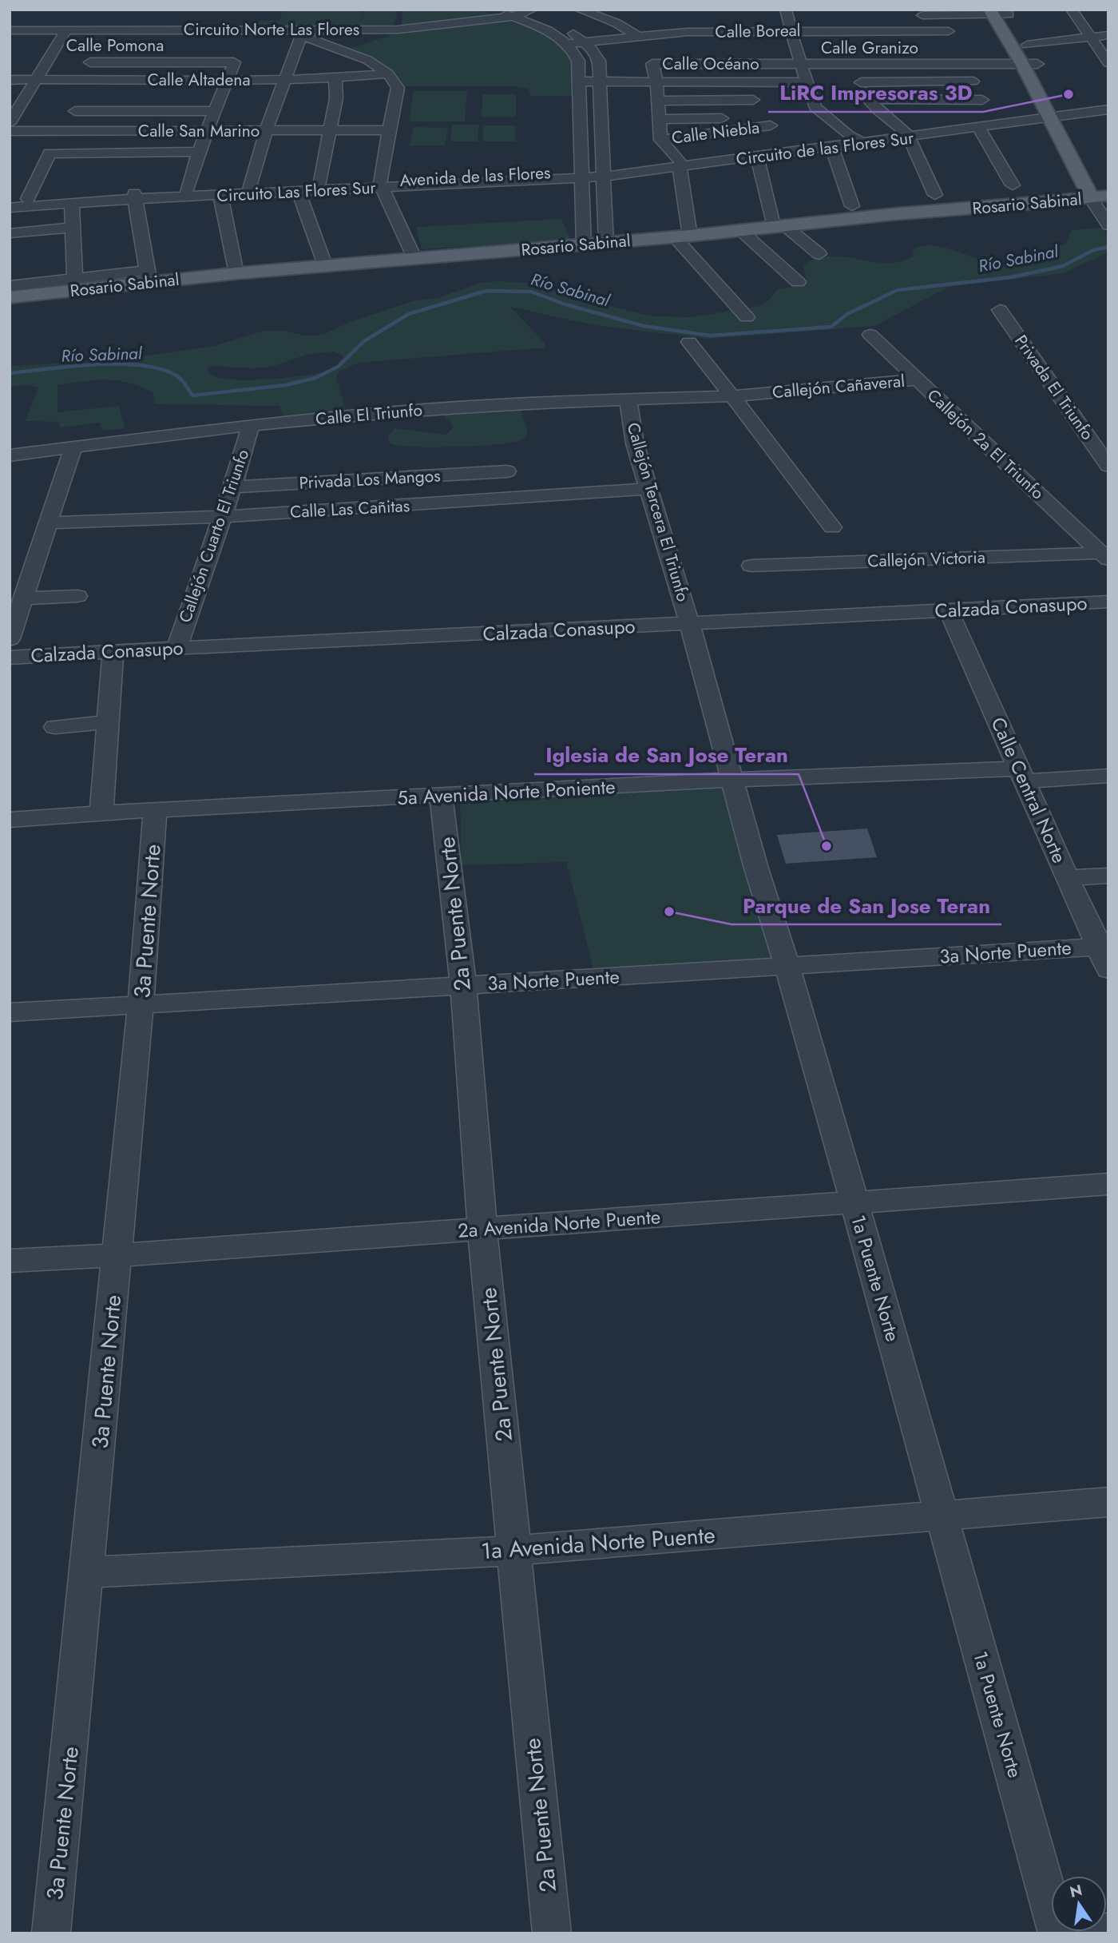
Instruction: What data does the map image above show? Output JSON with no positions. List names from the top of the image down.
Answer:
{
  "streets": {
    "main road": ["Rosario Sabinal"],
    "street": [
      "Circuito Norte Las Flores",
      "Calle Boreal",
      "Calle Océano",
      "Calle Altadena",
      "Calle San Marino",
      "Calle Niebla",
      "Circuito de las Flores Sur",
      "Avenida de las Flores",
      "Circuito Las Flores Sur",
      "Callejón Cañaveral",
      "Privada El Triunfo",
      "Calle El Triunfo",
      "Callejón 2a El Triunfo",
      "Privada Los Mangos",
      "Calle Las Cañitas",
      "Callejón Tercera El Triunfo",
      "Callejón Cuarto El Triunfo",
      "Callejón Victoria",
      "Calzada Conasupo",
      "Calle Central Norte",
      "5a Avenida Norte Poniente",
      "2a Puente Norte",
      "3a Puente Norte",
      "3a Norte Puente",
      "2a Avenida Norte Puente",
      "1a Puente Norte",
      "1a Avenida Norte Puente"
    ]
  },
  "crossings": [
    ["Circuito de las Flores Sur", "Circuito Las Flores Sur"],
    ["Avenida de las Flores", "Circuito Las Flores Sur"],
    ["Callejón Cañaveral", "Calle El Triunfo"],
    ["Callejón Cañaveral", "Callejón 2a El Triunfo"],
    ["Calle El Triunfo", "Callejón Tercera El Triunfo"],
    ["Calle El Triunfo", "Callejón Cuarto El Triunfo"],
    ["Callejón 2a El Triunfo", "Callejón Victoria"],
    ["Privada Los Mangos", "Callejón Cuarto El Triunfo"],
    ["Calle Las Cañitas", "Callejón Tercera El Triunfo"],
    ["Calle Las Cañitas", "Callejón Cuarto El Triunfo"],
    ["Callejón Tercera El Triunfo", "Calzada Conasupo"],
    ["Callejón Tercera El Triunfo", "1a Puente Norte"],
    ["Callejón Cuarto El Triunfo", "Calzada Conasupo"],
    ["Calzada Conasupo", "Calle Central Norte"],
    ["Calzada Conasupo", "1a Puente Norte"],
    ["Calle Central Norte", "5a Avenida Norte Poniente"],
    ["Calle Central Norte", "3a Norte Puente"],
    ["5a Avenida Norte Poniente", "2a Puente Norte"],
    ["5a Avenida Norte Poniente", "3a Puente Norte"],
    ["5a Avenida Norte Poniente", "1a Puente Norte"],
    ["2a Puente Norte", "3a Norte Puente"],
    ["2a Puente Norte", "2a Avenida Norte Puente"],
    ["2a Puente Norte", "1a Avenida Norte Puente"],
    ["3a Puente Norte", "3a Norte Puente"],
    ["3a Puente Norte", "2a Avenida Norte Puente"],
    ["3a Puente Norte", "1a Avenida Norte Puente"],
    ["3a Norte Puente", "1a Puente Norte"],
    ["2a Avenida Norte Puente", "1a Puente Norte"],
    ["1a Puente Norte", "1a Avenida Norte Puente"]
  ],
  "water": ["Río Sabinal"],
  "places": ["LiRC Impresoras 3D", "Iglesia de San Jose Teran", "Parque de San Jose Teran"],
  "north": "top"
}
